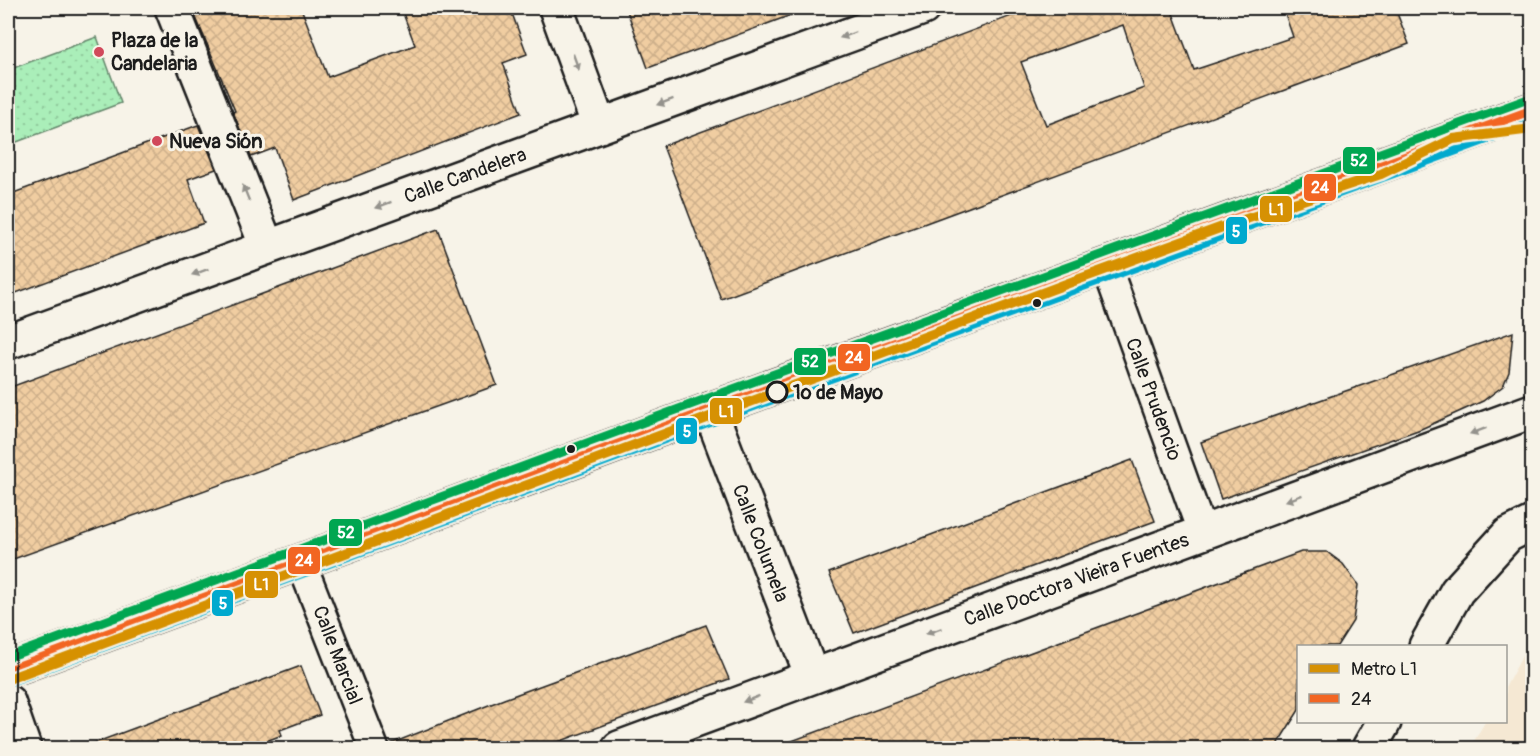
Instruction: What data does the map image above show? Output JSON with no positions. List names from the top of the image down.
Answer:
{
  "streets": {
    "street": [
      "Calle Candelera",
      "Calle Prudencio",
      "Calle Columela",
      "Calle Doctora Vieira Fuentes",
      "Calle Marcial"
    ]
  },
  "crossings": [
    ["Calle Prudencio", "Calle Doctora Vieira Fuentes"],
    ["Calle Columela", "Calle Doctora Vieira Fuentes"]
  ],
  "one_way": ["Calle Candelera"],
  "places": ["Plaza de la Candelaria", "Nueva Sión", "1º de Mayo"],
  "lines": [
    "transit line 52",
    "transit line 24",
    "transit line 5",
    "metro line L1"
  ],
  "legend": ["Metro L1", "24"]
}
